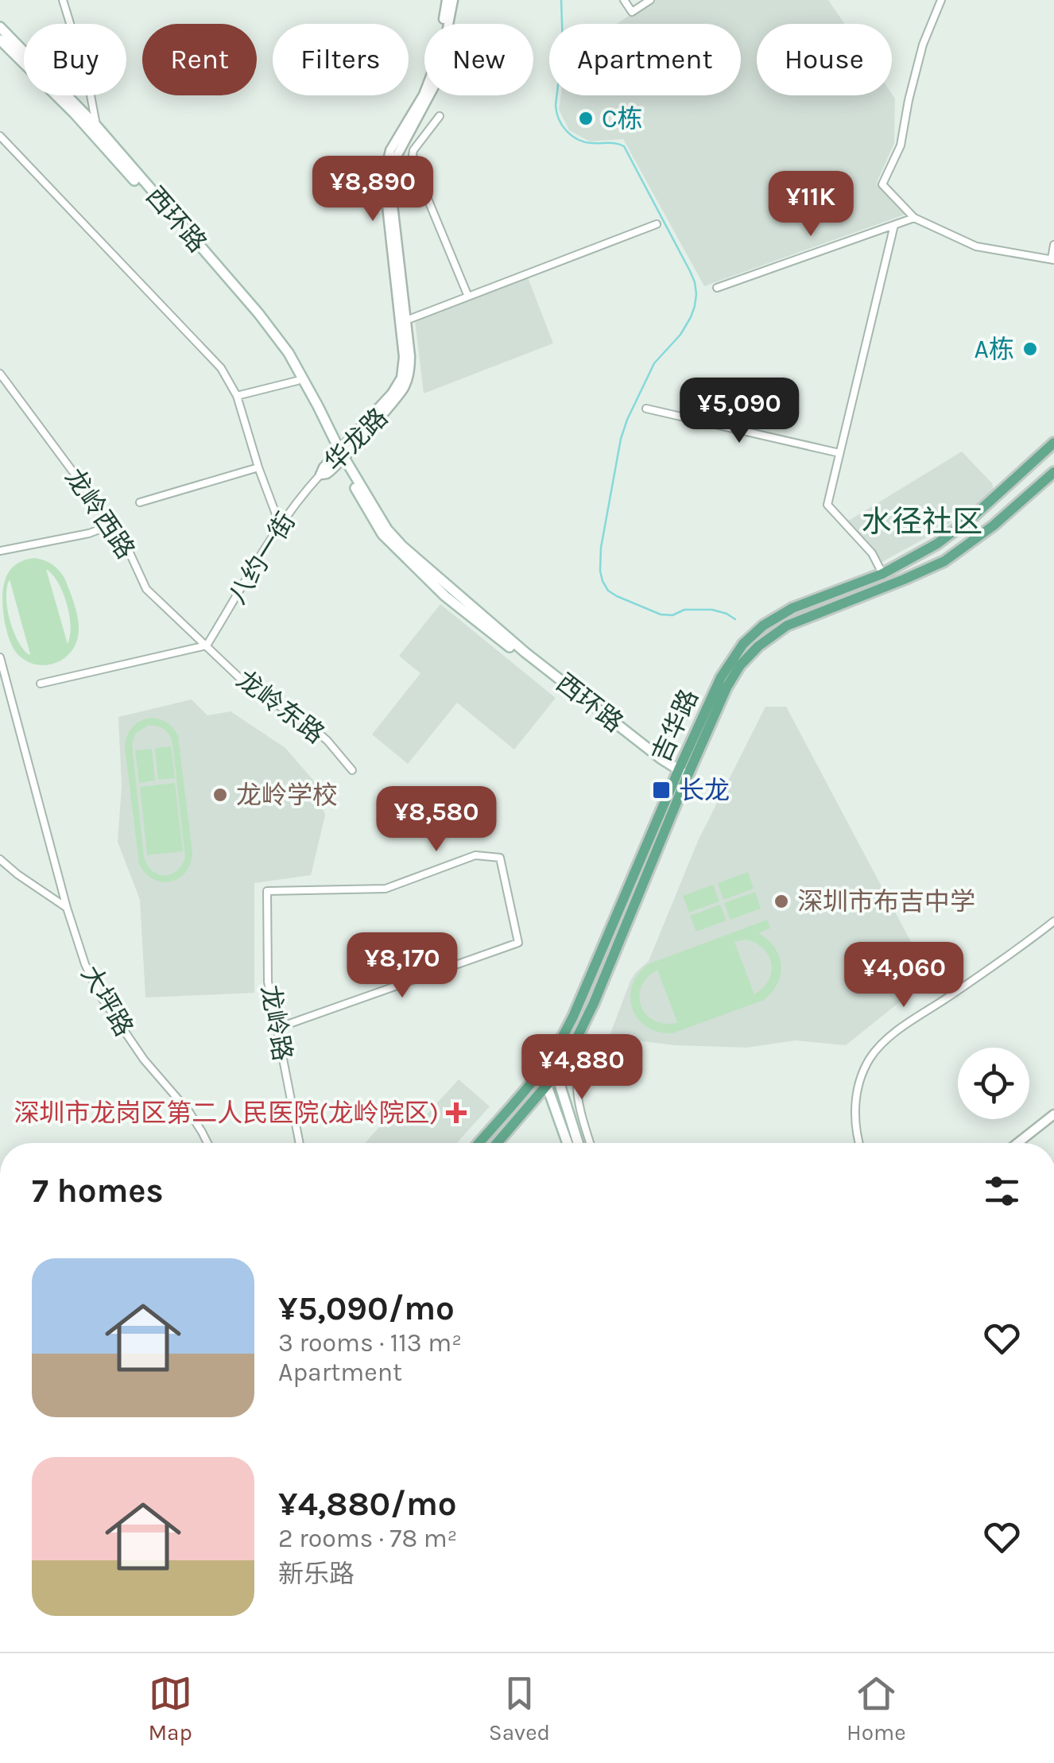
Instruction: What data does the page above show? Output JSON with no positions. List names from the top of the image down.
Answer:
{
  "streets": {
    "main road": ["西环路", "吉华路"],
    "street": [
      "华龙路",
      "龙岭西路",
      "八约一街",
      "龙岭东路",
      "大坪路",
      "龙岭路"
    ]
  },
  "crossings": [
    ["西环路", "华龙路"],
    ["西环路", "吉华路"],
    ["华龙路", "八约一街"],
    ["龙岭西路", "八约一街"],
    ["龙岭西路", "龙岭东路"],
    ["八约一街", "龙岭东路"]
  ],
  "districts": ["水径社区"],
  "places": {
    "other": [
      "C栋",
      "A栋",
      "龙岭学校",
      "深圳市布吉中学"
    ],
    "transit": ["长龙"],
    "health": ["深圳市龙岗区第二人民医院(龙岭院区)"]
  },
  "page": {
    "chip": [
      "Buy",
      "Rent",
      "Filters",
      "New",
      "Apartment",
      "House"
    ],
    "price": [
      "¥8,890",
      "¥11K",
      "¥5,090",
      "¥8,580",
      "¥8,170",
      "¥4,060",
      "¥4,880"
    ],
    "heading": "7 homes",
    "list": [
      {
        "name": "¥5,090/mo",
        "note": "3 rooms · 113 m² · Apartment"
      },
      {
        "name": "¥4,880/mo",
        "note": "2 rooms · 78 m² · 新乐路"
      }
    ],
    "tabs": ["Map", "Saved", "Home"]
  }
}
